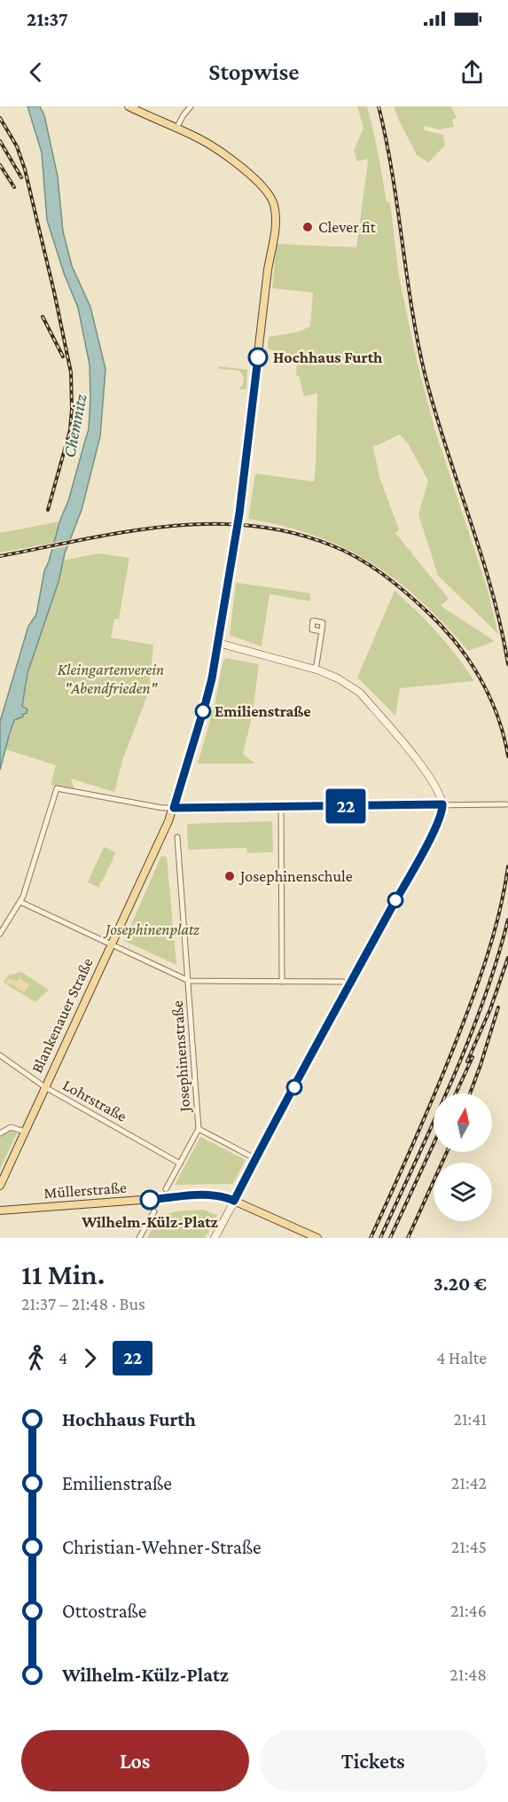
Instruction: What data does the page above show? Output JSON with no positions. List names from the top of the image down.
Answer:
{
  "streets": {
    "main road": ["Blankenauer Straße", "Müllerstraße"],
    "street": ["Josephinenstraße", "Lohrstraße"]
  },
  "crossings": [
    ["Blankenauer Straße", "Lohrstraße"]
  ],
  "water": ["Chemnitz"],
  "parks": ["Kleingartenverein \"Abendfrieden\"", "Josephinenplatz"],
  "places": [
    "Clever fit",
    "Hochhaus Furth",
    "Emilienstraße",
    "Josephinenschule",
    "Wilhelm-Külz-Platz"
  ],
  "lines": ["bus line 22"],
  "north": "top",
  "page": {
    "status": "21:37",
    "header": "Stopwise",
    "on_map": "22",
    "heading": ["11 Min.", "21:37 – 21:48 · Bus", "3.20 €"],
    "legs": ["4", "22", "4 Halte"],
    "list": [
      {
        "name": "Hochhaus Furth",
        "value": "21:41"
      },
      {
        "name": "Emilienstraße",
        "value": "21:42"
      },
      {
        "name": "Christian-Wehner-Straße",
        "value": "21:45"
      },
      {
        "name": "Ottostraße",
        "value": "21:46"
      },
      {
        "name": "Wilhelm-Külz-Platz",
        "value": "21:48"
      }
    ],
    "buttons": ["Los", "Tickets"]
  }
}
